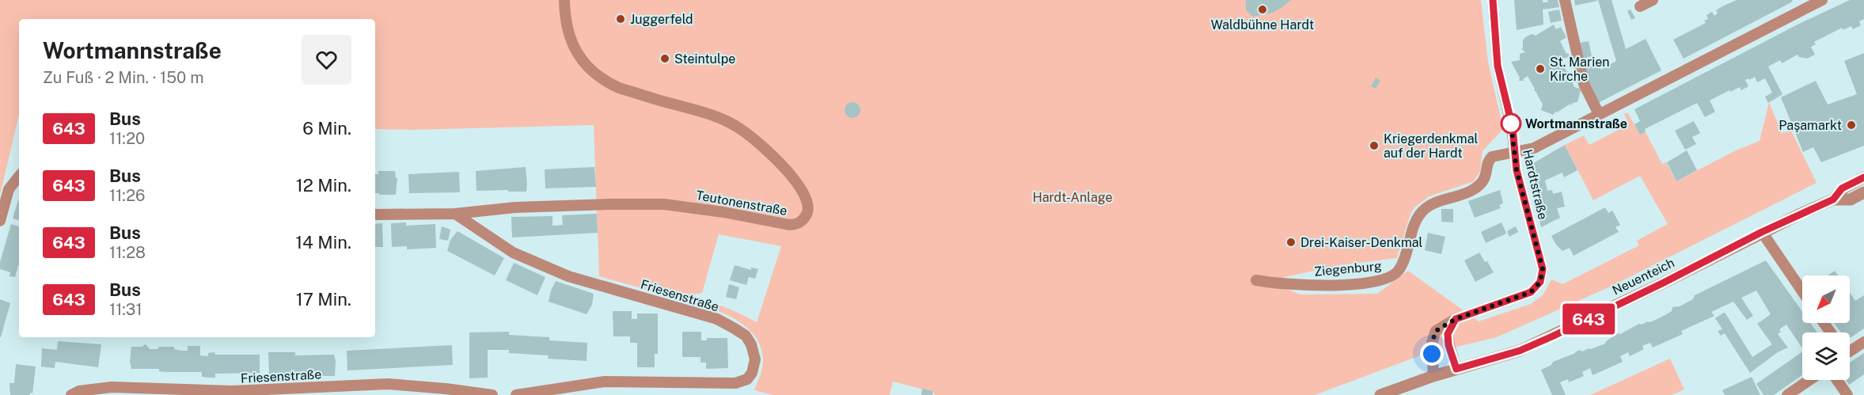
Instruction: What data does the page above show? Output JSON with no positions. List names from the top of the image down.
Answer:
{
  "streets": {
    "street": [
      "Hardtstraße",
      "Teutonenstraße",
      "Ziegenburg",
      "Neuenteich",
      "Friesenstraße"
    ]
  },
  "crossings": [
    ["Hardtstraße", "Ziegenburg"],
    ["Hardtstraße", "Neuenteich"],
    ["Teutonenstraße", "Friesenstraße"]
  ],
  "parks": ["Hardt-Anlage"],
  "places": [
    "Waldbühne Hardt",
    "Juggerfeld",
    "Steintulpe",
    "St. Marien Kirche",
    "Wortmannstraße",
    "Paşamarkt",
    "Kriegerdenkmal auf der Hardt",
    "Drei-Kaiser-Denkmal"
  ],
  "lines": ["bus line 643"],
  "north": "bottom left",
  "page": {
    "on_map": "643",
    "heading": ["Wortmannstraße", "Zu Fuß · 2 Min. · 150 m"],
    "list": [
      {
        "mark": "643",
        "name": "Bus",
        "note": "11:20",
        "value": "6 Min."
      },
      {
        "mark": "643",
        "name": "Bus",
        "note": "11:26",
        "value": "12 Min."
      },
      {
        "mark": "643",
        "name": "Bus",
        "note": "11:28",
        "value": "14 Min."
      },
      {
        "mark": "643",
        "name": "Bus",
        "note": "11:31",
        "value": "17 Min."
      }
    ]
  }
}
